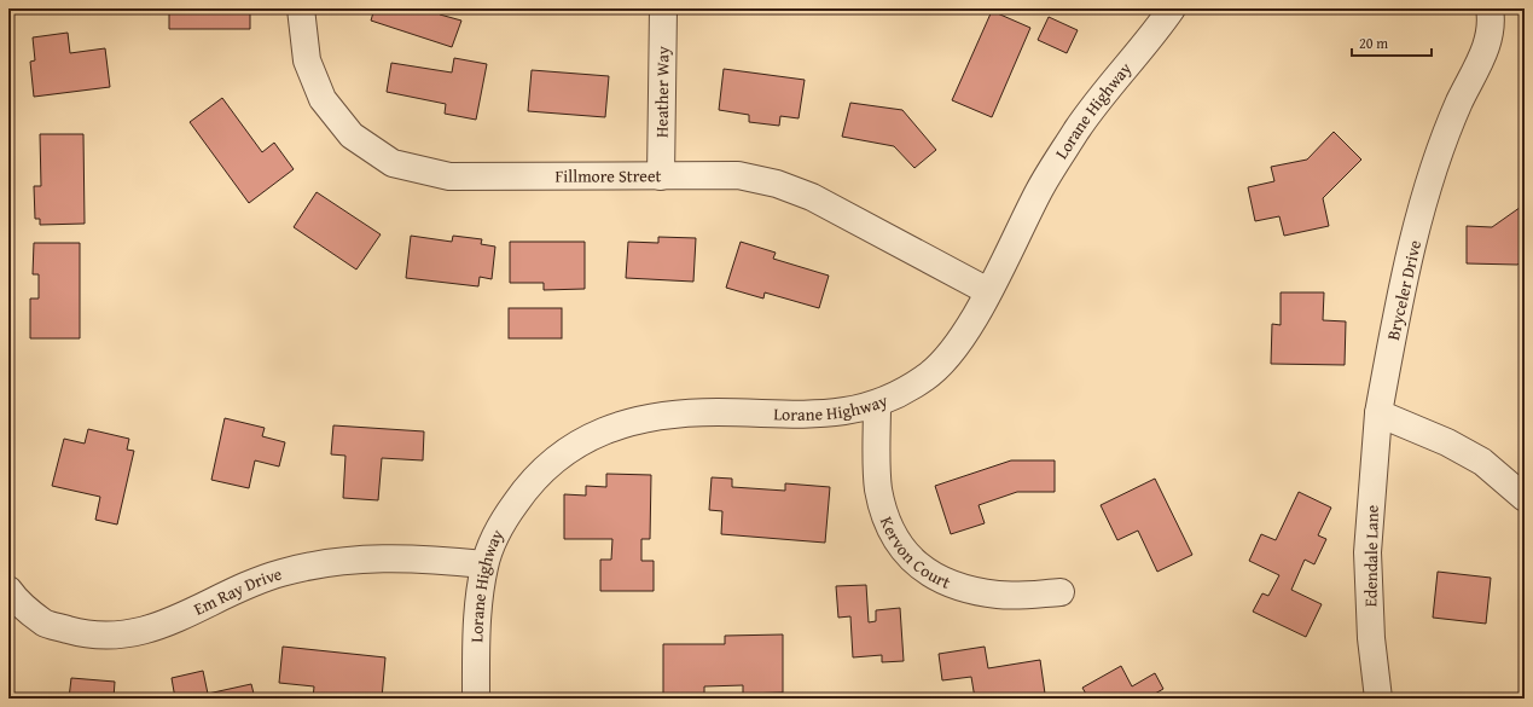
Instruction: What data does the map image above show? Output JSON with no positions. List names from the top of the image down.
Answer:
{
  "streets": {
    "street": [
      "Heather Way",
      "Lorane Highway",
      "Fillmore Street",
      "Bryceler Drive",
      "Kervon Court",
      "Edendale Lane",
      "Em Ray Drive"
    ]
  },
  "crossings": [
    ["Heather Way", "Fillmore Street"],
    ["Lorane Highway", "Fillmore Street"],
    ["Lorane Highway", "Kervon Court"],
    ["Lorane Highway", "Em Ray Drive"],
    ["Bryceler Drive", "Edendale Lane"]
  ],
  "scale_bar": "20 m"
}
